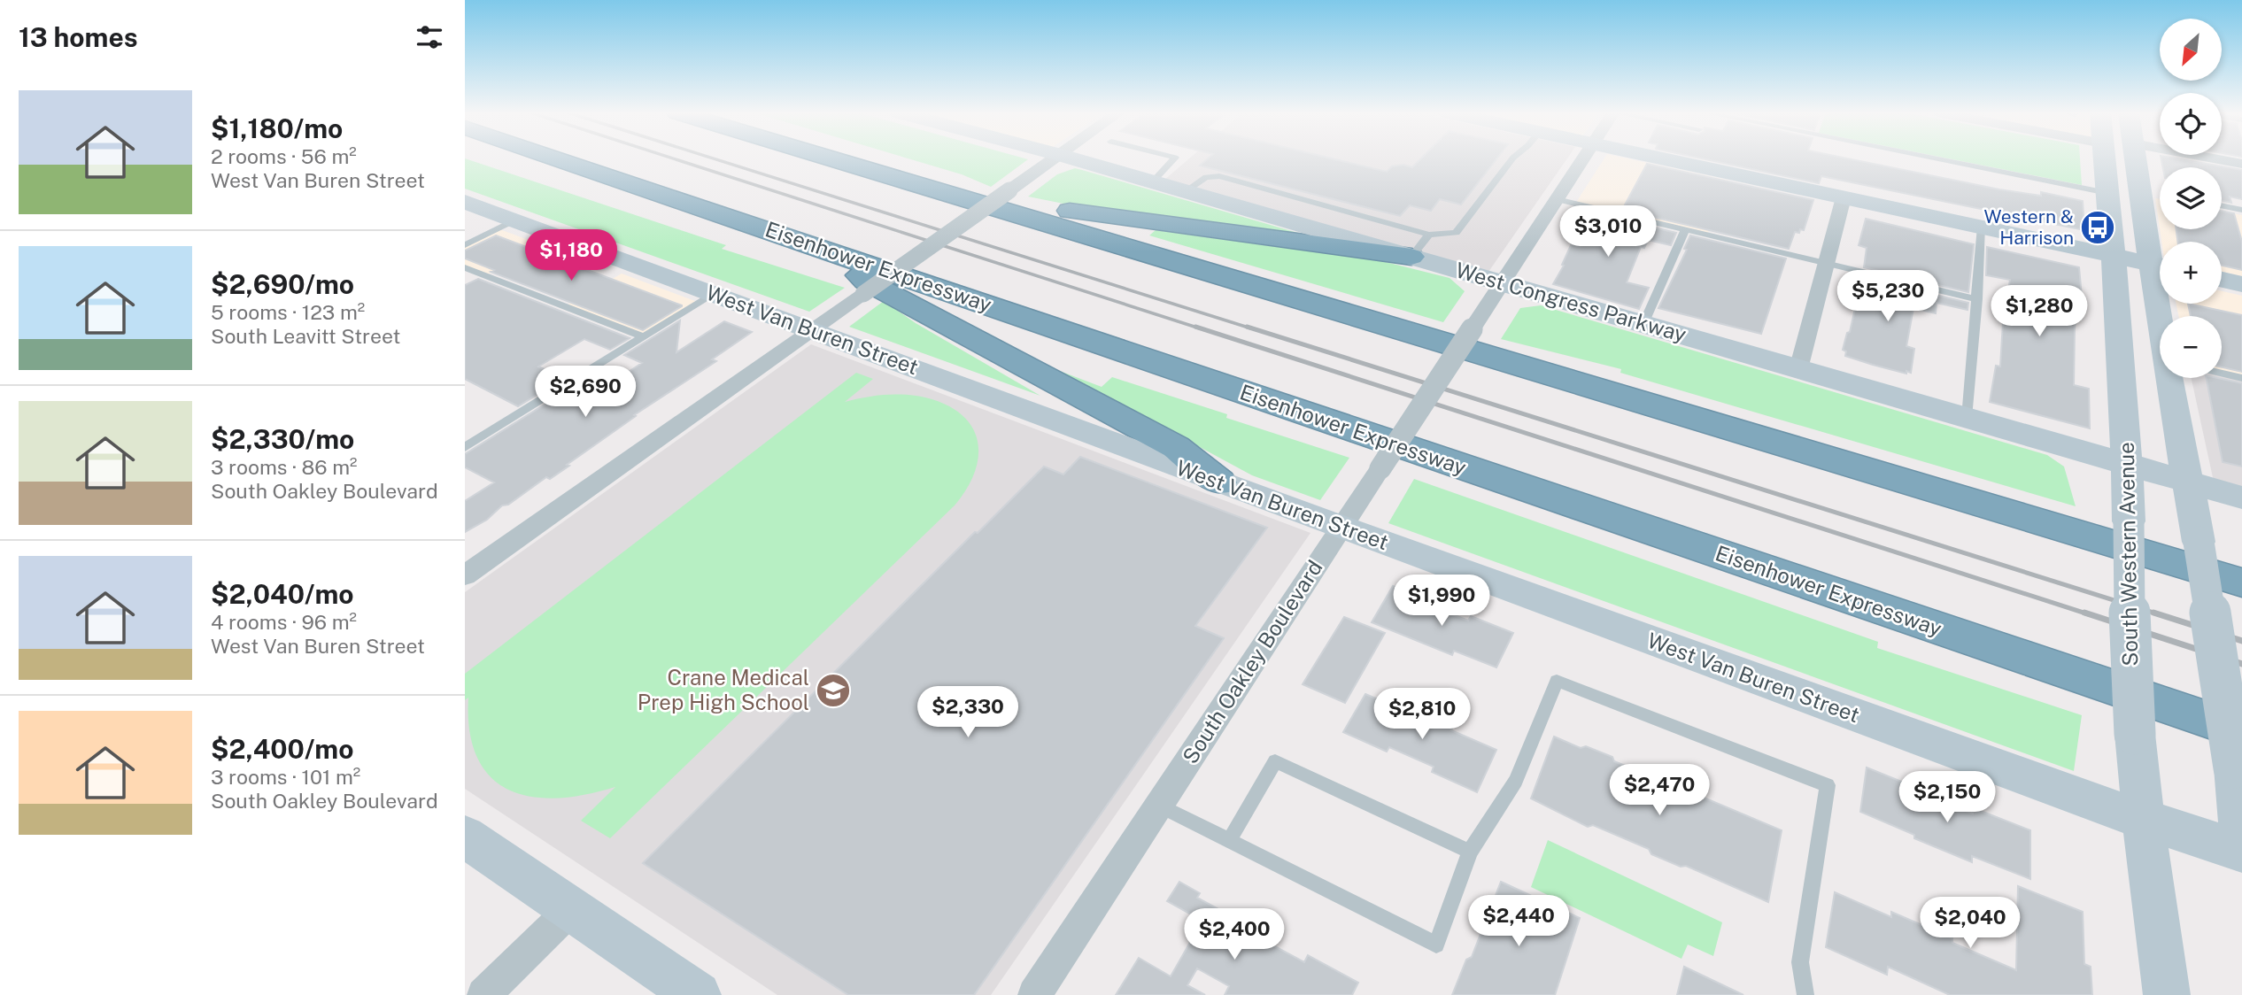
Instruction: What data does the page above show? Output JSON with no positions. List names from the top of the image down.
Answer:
{
  "streets": {
    "highway": ["Eisenhower Expressway"],
    "street": [
      "West Congress Parkway",
      "West Van Buren Street",
      "South Western Avenue",
      "South Oakley Boulevard"
    ]
  },
  "crossings": [
    ["West Congress Parkway", "South Western Avenue"],
    ["West Congress Parkway", "South Oakley Boulevard"],
    ["West Van Buren Street", "South Western Avenue"],
    ["West Van Buren Street", "South Oakley Boulevard"]
  ],
  "places": {
    "bus stop": ["Western & Harrison"],
    "school or university": ["Crane Medical Prep High School"]
  },
  "north": "bottom left",
  "page": {
    "heading": "13 homes",
    "map_buttons": ["+", "−"],
    "list": [
      {
        "name": "$1,180/mo",
        "note": "2 rooms · 56 m² · West Van Buren Street"
      },
      {
        "name": "$2,690/mo",
        "note": "5 rooms · 123 m² · South Leavitt Street"
      },
      {
        "name": "$2,330/mo",
        "note": "3 rooms · 86 m² · South Oakley Boulevard"
      },
      {
        "name": "$2,040/mo",
        "note": "4 rooms · 96 m² · West Van Buren Street"
      },
      {
        "name": "$2,400/mo",
        "note": "3 rooms · 101 m² · South Oakley Boulevard"
      }
    ],
    "price": [
      "$3,010",
      "$1,180",
      "$5,230",
      "$1,280",
      "$2,690",
      "$1,990",
      "$2,330",
      "$2,810",
      "$2,470",
      "$2,150",
      "$2,440",
      "$2,040",
      "$2,400"
    ]
  }
}
